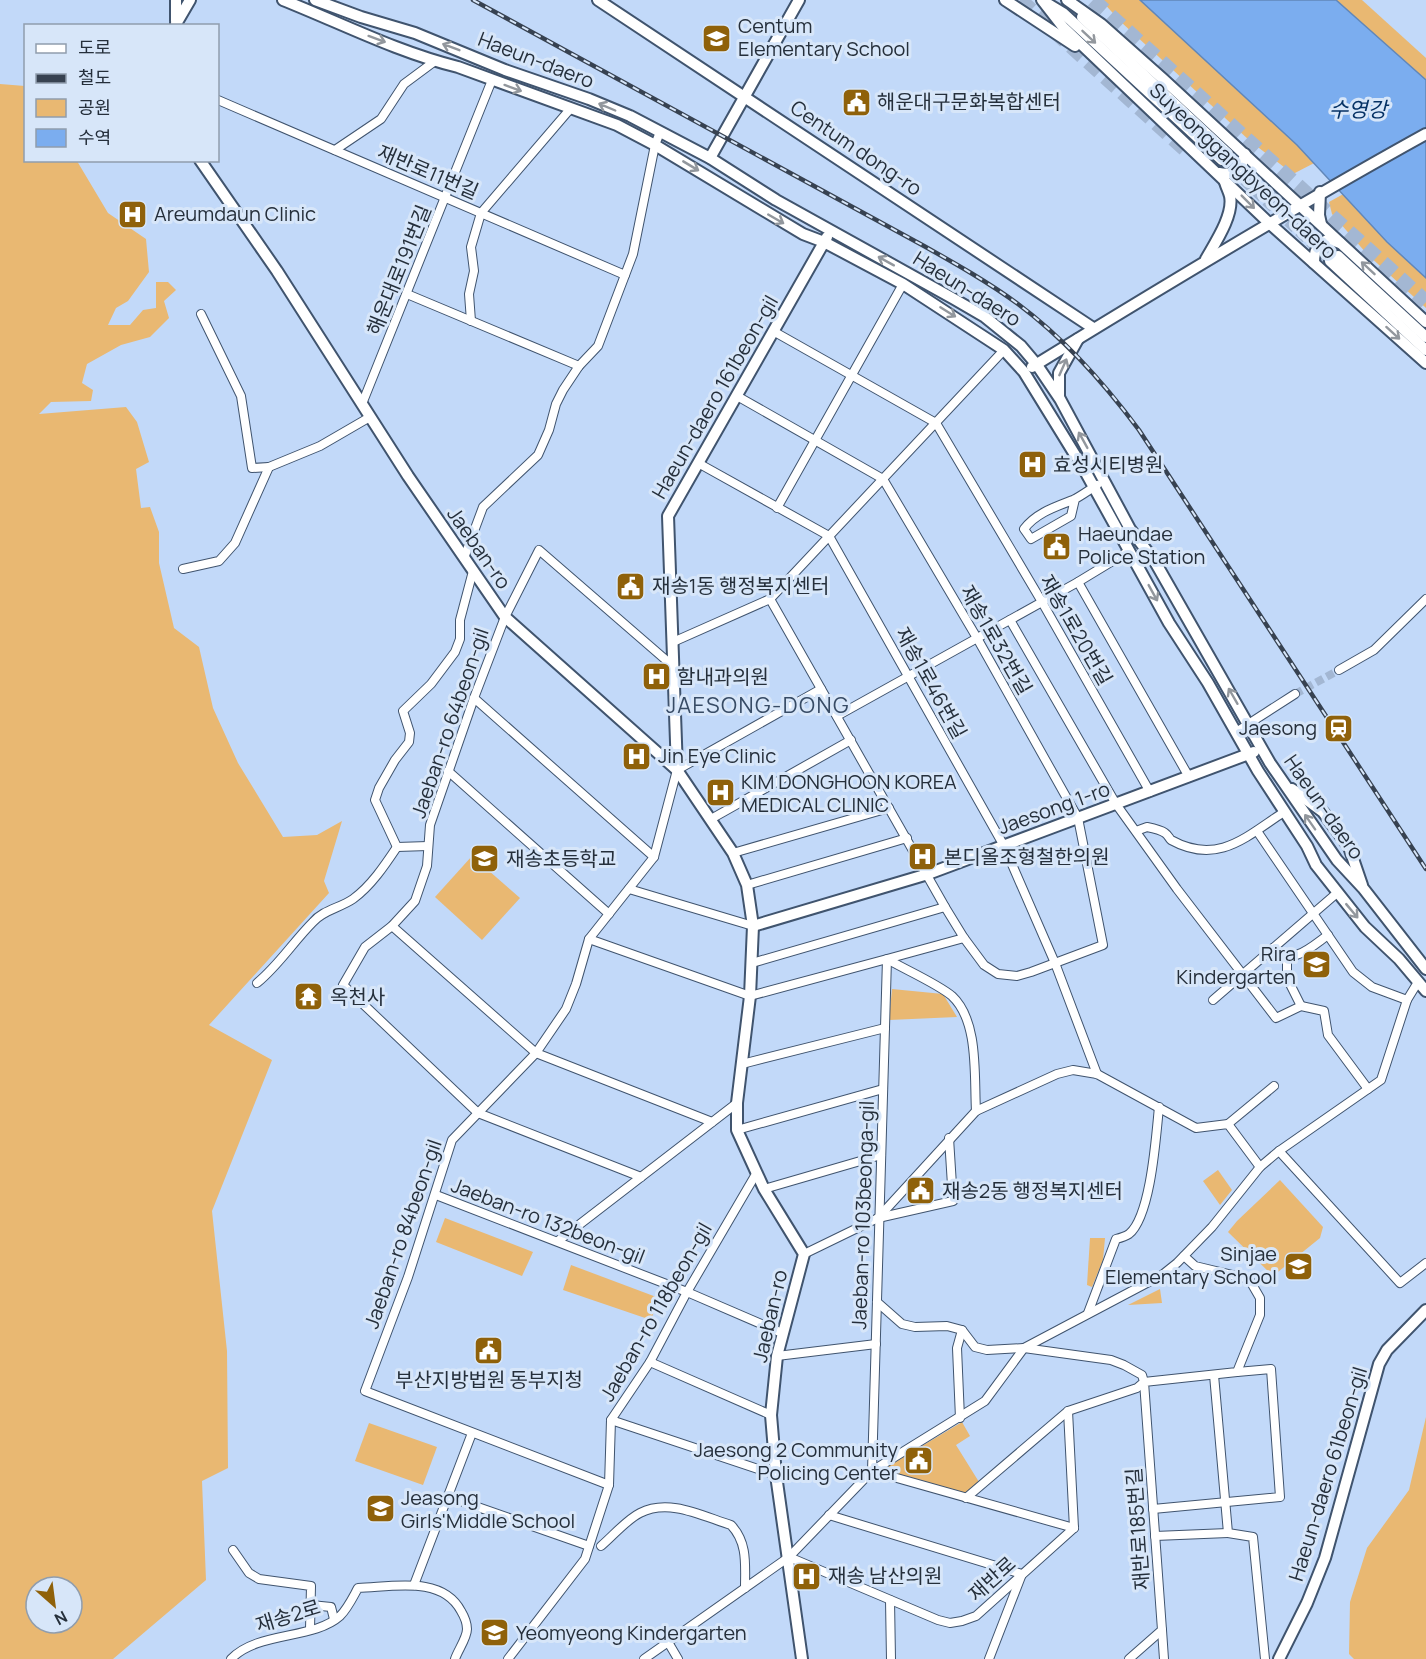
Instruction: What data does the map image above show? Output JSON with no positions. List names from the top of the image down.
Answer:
{
  "streets": {
    "main road": [
      "Haeun-daero",
      "Centum dong-ro",
      "Suyeonggangbyeon-daero",
      "Haeun-daero 161beon-gil",
      "Jaeban-ro",
      "Jaesong 1-ro",
      "Haeun-daero 61beon-gil"
    ],
    "street": [
      "재반로11번길",
      "해운대로191번길",
      "재송1로20번길",
      "재송1로32번길",
      "재송1로46번길",
      "Jaeban-ro 64beon-gil",
      "Jaeban-ro 103beonga-gil",
      "Jaeban-ro 132beon-gil",
      "Jaeban-ro 84beon-gil",
      "Jaeban-ro 118beon-gil",
      "재반로185번길",
      "재반로",
      "재송2로"
    ]
  },
  "crossings": [
    ["Haeun-daero", "해운대로191번길"],
    ["Haeun-daero", "Haeun-daero 161beon-gil"],
    ["Haeun-daero", "Jaesong 1-ro"],
    ["재반로11번길", "해운대로191번길"],
    ["해운대로191번길", "Jaeban-ro"],
    ["Haeun-daero 161beon-gil", "Jaeban-ro"],
    ["Haeun-daero 161beon-gil", "Jaeban-ro 64beon-gil"],
    ["Haeun-daero 161beon-gil", "Jaeban-ro 84beon-gil"],
    ["Jaeban-ro", "Jaeban-ro 64beon-gil"],
    ["Jaeban-ro", "Jaesong 1-ro"],
    ["Jaeban-ro", "Jaeban-ro 132beon-gil"],
    ["Jaeban-ro", "Jaeban-ro 84beon-gil"],
    ["Jaeban-ro", "Jaeban-ro 118beon-gil"],
    ["Jaeban-ro", "재반로"],
    ["재송1로20번길", "Jaesong 1-ro"],
    ["재송1로32번길", "재송1로46번길"],
    ["재송1로32번길", "Jaesong 1-ro"],
    ["재송1로46번길", "Jaesong 1-ro"],
    ["Jaeban-ro 64beon-gil", "Jaeban-ro 84beon-gil"],
    ["Jaeban-ro 132beon-gil", "Jaeban-ro 84beon-gil"],
    ["Jaeban-ro 132beon-gil", "Jaeban-ro 118beon-gil"]
  ],
  "districts": ["JAESONG-DONG"],
  "water": ["수영강"],
  "places": {
    "school or university": [
      "Centum Elementary School",
      "재송초등학교",
      "Rira Kindergarten",
      "Sinjae Elementary School",
      "Jeasong Girls'Middle School",
      "Yeomyeong Kindergarten"
    ],
    "public building": [
      "해운대구문화복합센터",
      "Haeundae Police Station",
      "재송1동 행정복지센터",
      "재송2동 행정복지센터",
      "부산지방법원 동부지청",
      "Jaesong 2 Community Policing Center"
    ],
    "hospital": [
      "Areumdaun Clinic",
      "효성시티병원",
      "함내과의원",
      "Jin Eye Clinic",
      "KIM DONGHOON KOREA MEDICAL CLINIC",
      "본디올조형철한의원",
      "재송 남산의원"
    ],
    "station": ["Jaesong"],
    "temple": ["옥천사"]
  },
  "legend": [
    "도로",
    "철도",
    "공원",
    "수역"
  ],
  "north": "bottom right"
}
